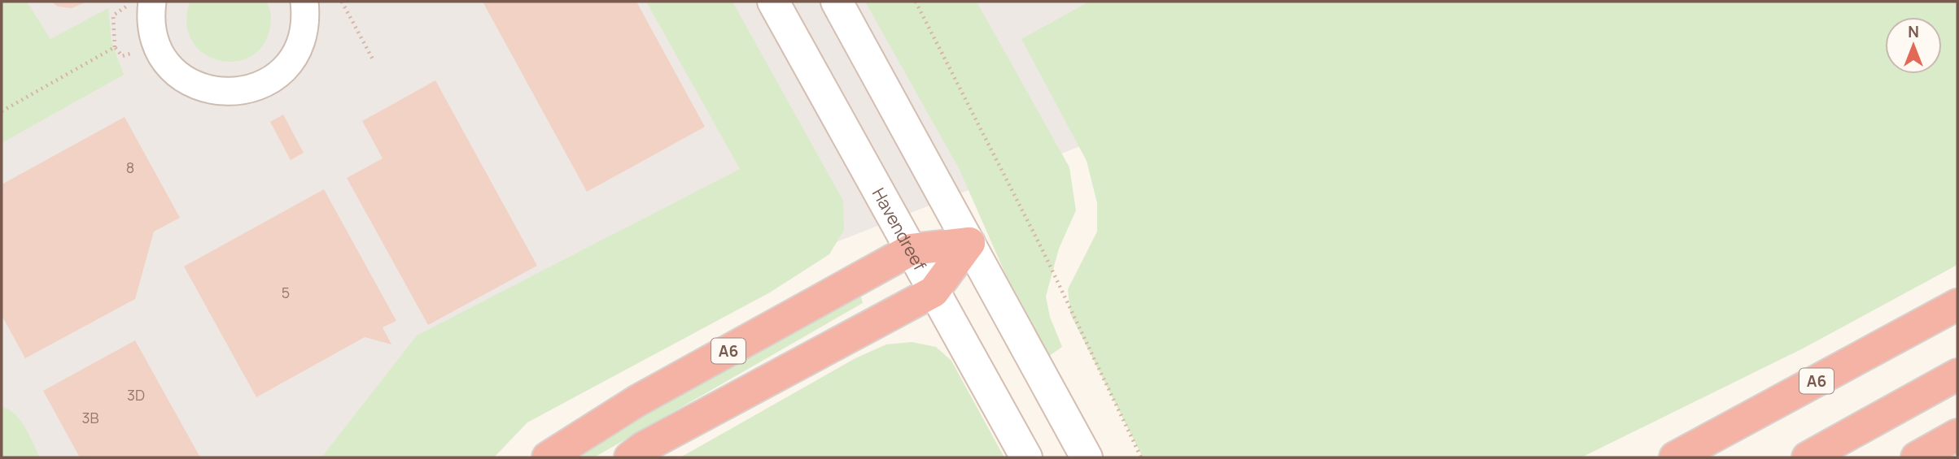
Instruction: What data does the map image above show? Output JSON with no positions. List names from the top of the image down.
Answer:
{
  "streets": {
    "highway": ["A6"],
    "main road": ["Havendreef"]
  },
  "crossings": [
    ["Havendreef", "A6"]
  ],
  "house_numbers": [
    "8",
    "5",
    "3D",
    "3B"
  ],
  "north": "top"
}
